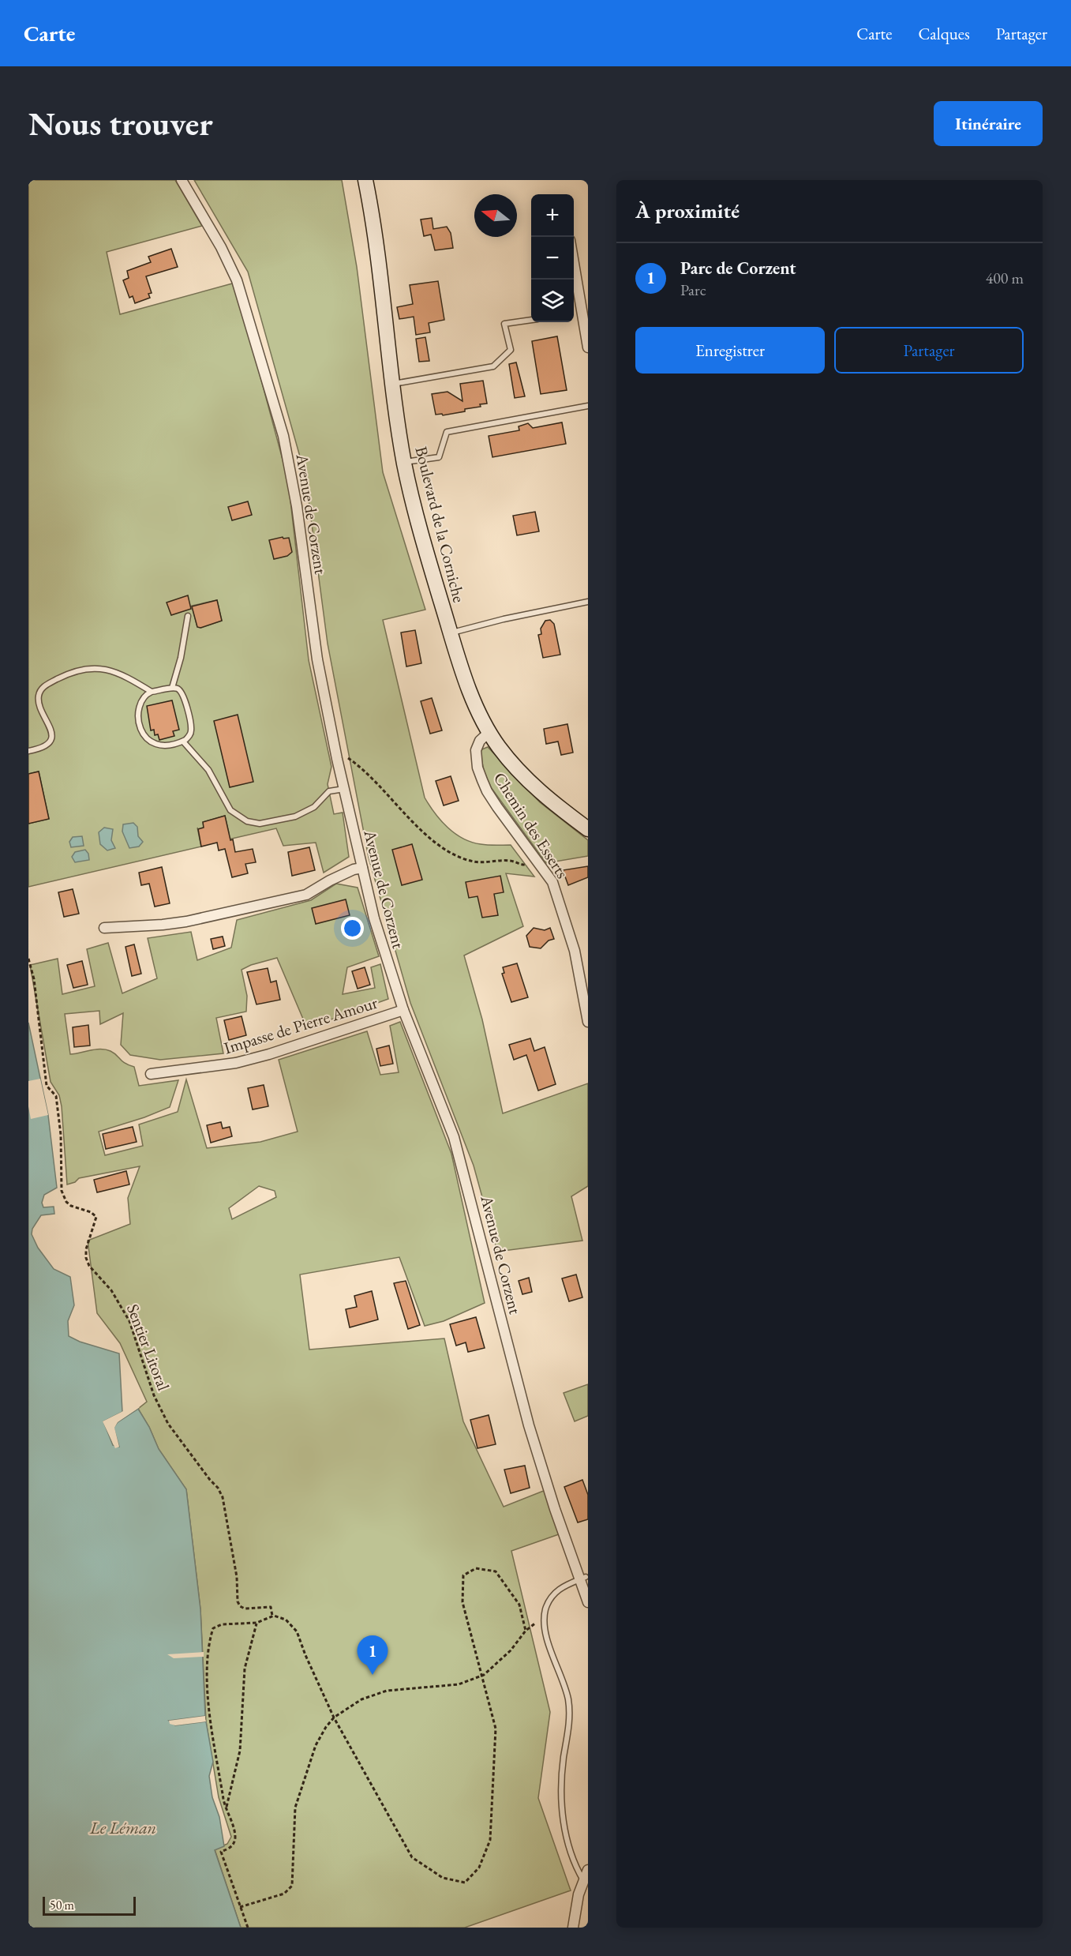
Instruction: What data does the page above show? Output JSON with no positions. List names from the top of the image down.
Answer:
{
  "streets": {
    "street": [
      "Avenue de Corzent",
      "Boulevard de la Corniche",
      "Chemin des Esserts",
      "Impasse de Pierre Amour"
    ],
    "path": ["Sentier Litoral"]
  },
  "crossings": [
    ["Avenue de Corzent", "Impasse de Pierre Amour"],
    ["Boulevard de la Corniche", "Chemin des Esserts"]
  ],
  "water": ["Le Léman"],
  "scale_bar": "50 m",
  "north": "left",
  "page": {
    "header": "Carte",
    "nav": ["Carte", "Calques", "Partager"],
    "buttons": [
      "Itinéraire",
      ["Enregistrer", "Partager"]
    ],
    "title": "Nous trouver",
    "heading": "À proximité",
    "map_buttons": ["+", "−"],
    "list": [
      {
        "mark": "1",
        "name": "Parc de Corzent",
        "note": "Parc",
        "value": "400 m"
      }
    ],
    "pins": "1",
    "scale": "50 m"
  }
}
